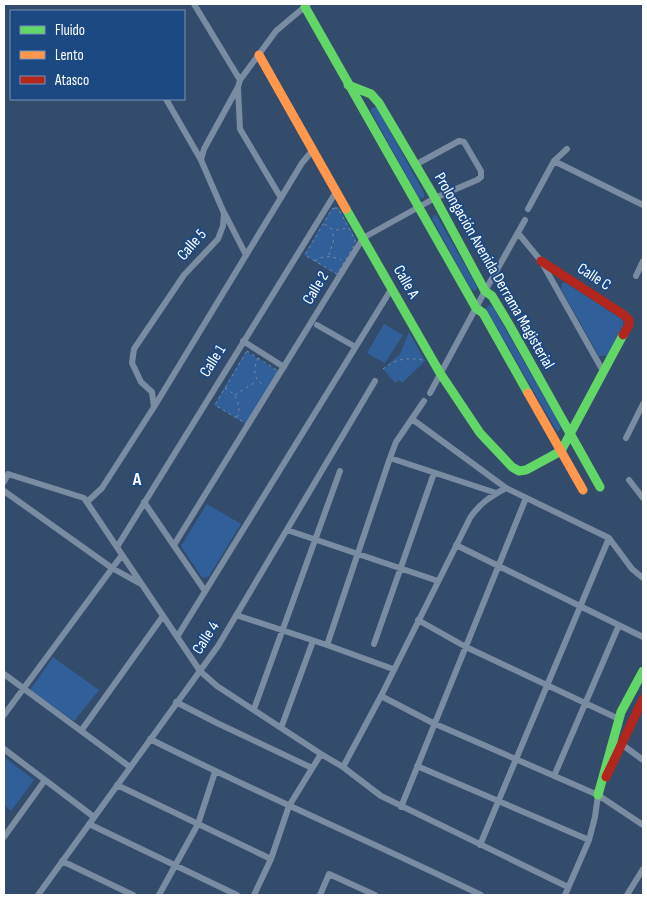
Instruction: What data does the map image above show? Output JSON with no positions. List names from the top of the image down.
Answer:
{
  "streets": {
    "street": [
      "Calle 5",
      "Prolongación Avenida Derrama Magisterial",
      "Calle C",
      "Calle A",
      "Calle 2",
      "Calle 1",
      "Calle 4"
    ]
  },
  "crossings": [
    ["Prolongación Avenida Derrama Magisterial", "Calle A"],
    ["Prolongación Avenida Derrama Magisterial", "Calle 2"],
    ["Calle A", "Calle 2"],
    ["Calle A", "Calle 1"]
  ],
  "districts": ["A"],
  "legend": ["Fluido", "Lento", "Atasco"]
}
